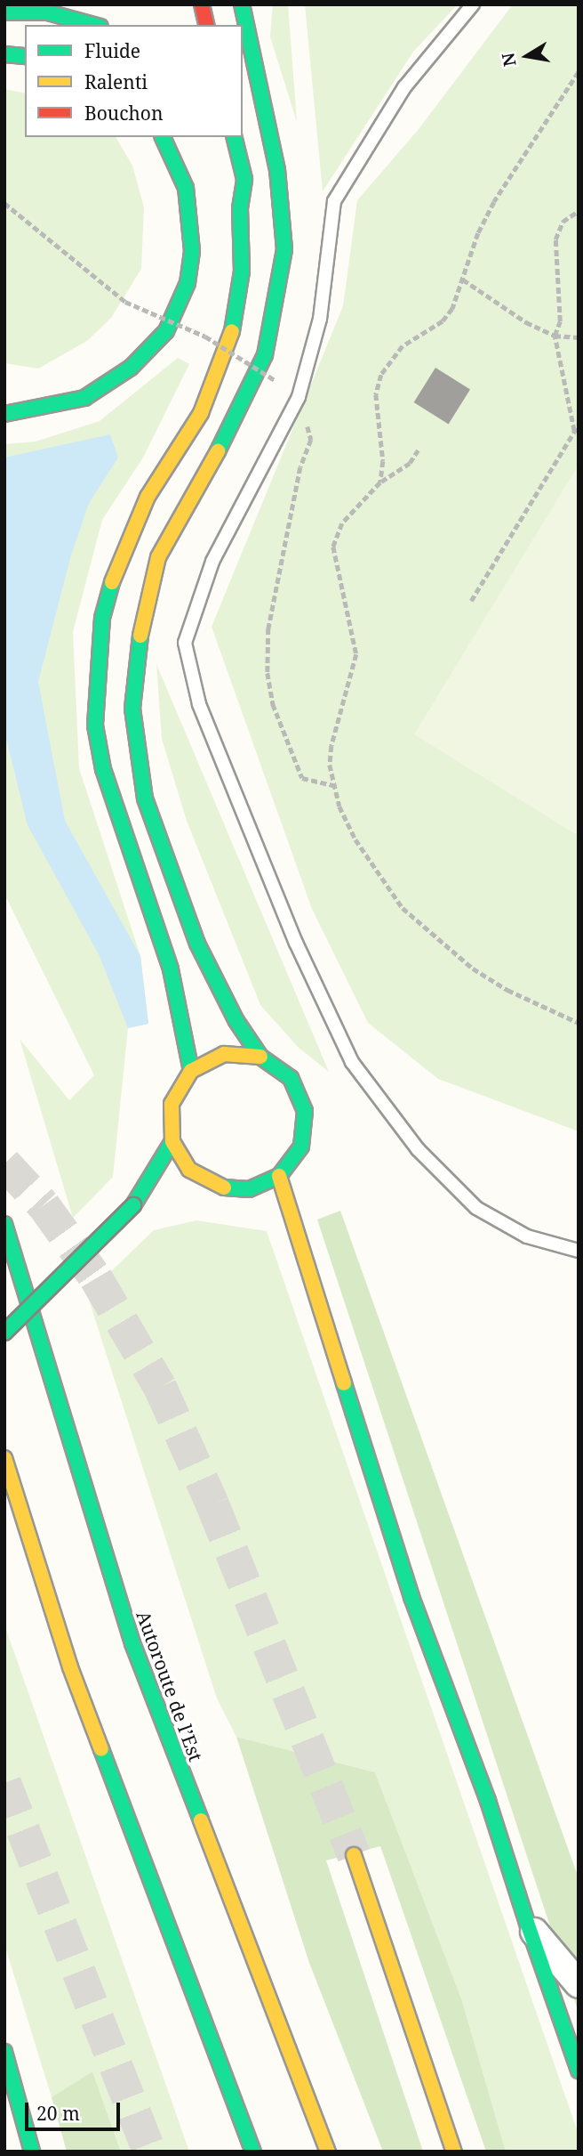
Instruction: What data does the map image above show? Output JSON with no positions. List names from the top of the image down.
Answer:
{
  "streets": {
    "main road": ["Autoroute de l’Est"]
  },
  "legend": ["Fluide", "Ralenti", "Bouchon"],
  "scale_bar": "20 m",
  "north": "left"
}
